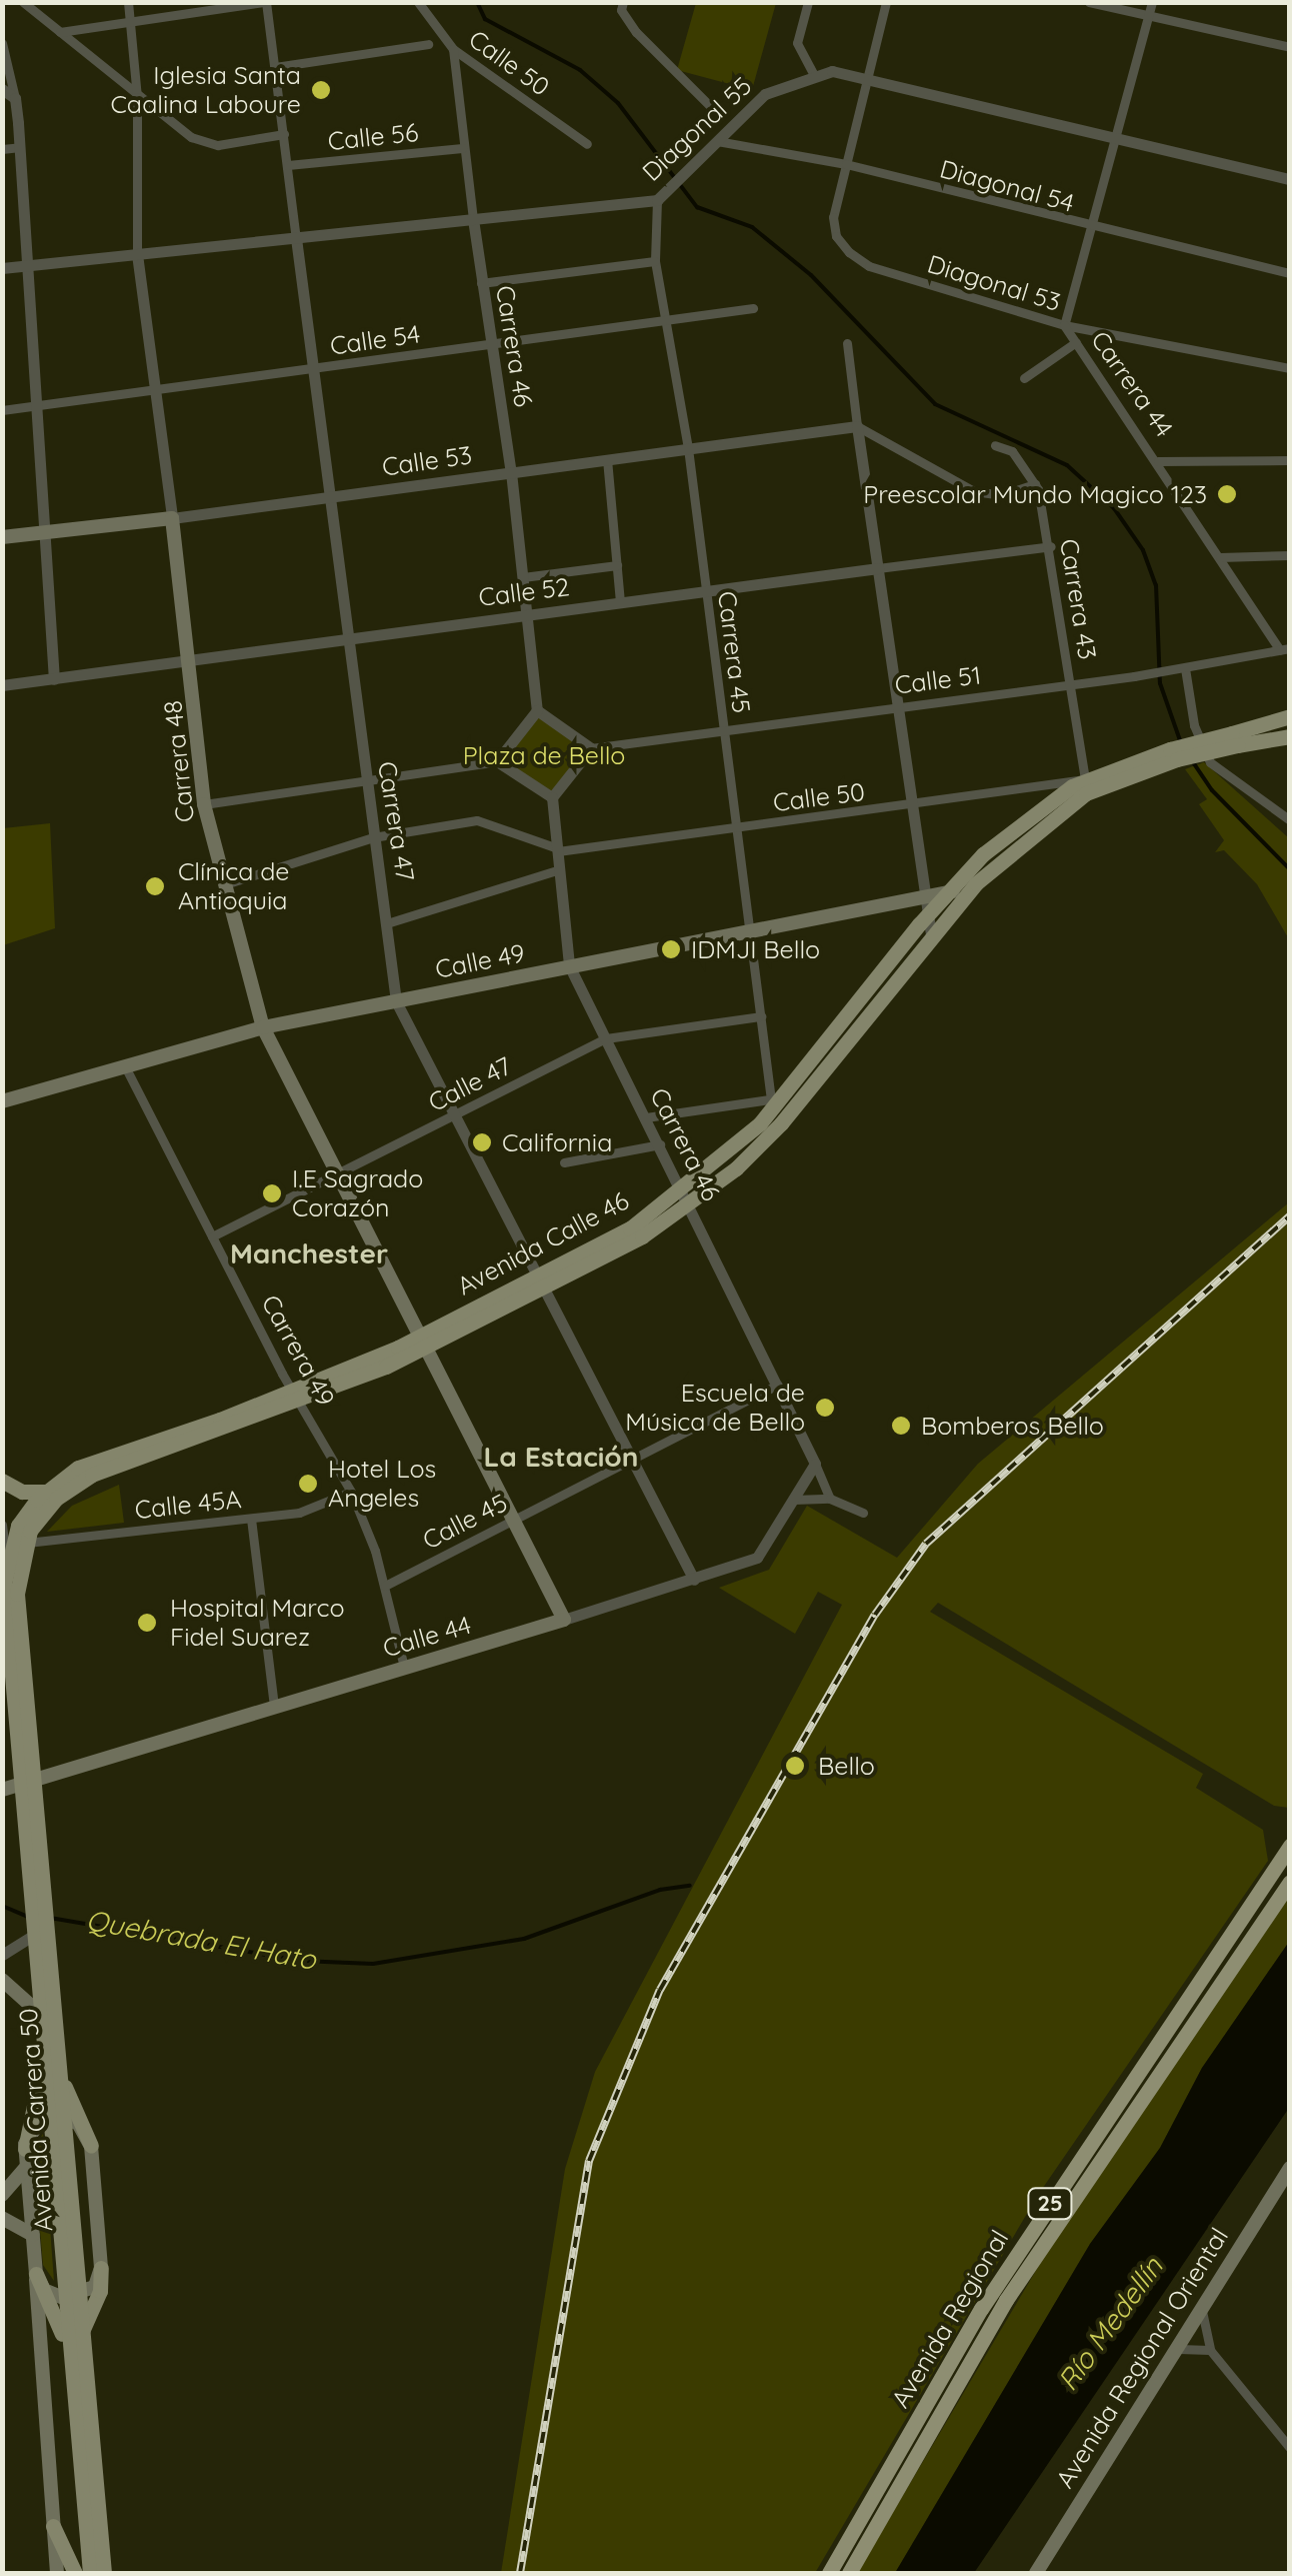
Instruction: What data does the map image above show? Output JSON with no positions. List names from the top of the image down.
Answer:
{
  "streets": {
    "highway": ["25", "Avenida Regional"],
    "main road": [
      "Calle 53",
      "Carrera 48",
      "Calle 49",
      "Avenida Calle 46",
      "Calle 44",
      "Avenida Carrera 50",
      "Avenida Regional Oriental"
    ],
    "street": [
      "Calle 50",
      "Diagonal 55",
      "Calle 56",
      "Diagonal 54",
      "Diagonal 53",
      "Calle 54",
      "Carrera 46",
      "Carrera 44",
      "Calle 52",
      "Carrera 43",
      "Carrera 45",
      "Calle 51",
      "Carrera 47",
      "Calle 47",
      "Carrera 49",
      "Calle 45A",
      "Calle 45"
    ]
  },
  "crossings": [
    ["Calle 50", "Carrera 46"],
    ["Calle 50", "Carrera 43"],
    ["Calle 50", "Carrera 45"],
    ["Calle 50", "Carrera 48"],
    ["Calle 50", "Carrera 47"],
    ["Calle 50", "Avenida Calle 46"],
    ["Diagonal 55", "Diagonal 54"],
    ["Diagonal 55", "Carrera 46"],
    ["Diagonal 55", "Carrera 44"],
    ["Diagonal 55", "Carrera 45"],
    ["Diagonal 55", "Carrera 48"],
    ["Diagonal 55", "Carrera 47"],
    ["Calle 56", "Carrera 46"],
    ["Calle 56", "Carrera 47"],
    ["Diagonal 54", "Diagonal 53"],
    ["Diagonal 54", "Carrera 44"],
    ["Diagonal 53", "Carrera 44"],
    ["Calle 54", "Carrera 46"],
    ["Calle 54", "Carrera 45"],
    ["Calle 54", "Carrera 48"],
    ["Calle 54", "Carrera 47"],
    ["Carrera 46", "Calle 53"],
    ["Carrera 46", "Calle 52"],
    ["Carrera 46", "Calle 49"],
    ["Carrera 46", "Calle 47"],
    ["Carrera 46", "Avenida Calle 46"],
    ["Carrera 46", "Calle 45"],
    ["Carrera 46", "Calle 44"],
    ["Carrera 44", "Calle 51"],
    ["Calle 53", "Carrera 45"],
    ["Calle 53", "Carrera 48"],
    ["Calle 53", "Carrera 47"],
    ["Calle 52", "Carrera 43"],
    ["Calle 52", "Carrera 45"],
    ["Calle 52", "Carrera 48"],
    ["Calle 52", "Carrera 47"],
    ["Carrera 43", "Calle 51"],
    ["Carrera 43", "Avenida Calle 46"],
    ["Carrera 45", "Calle 51"],
    ["Carrera 45", "Calle 49"],
    ["Carrera 45", "Calle 47"],
    ["Carrera 45", "Avenida Calle 46"],
    ["Carrera 48", "Calle 49"],
    ["Carrera 48", "Calle 47"],
    ["Carrera 48", "Avenida Calle 46"],
    ["Carrera 48", "Calle 45"],
    ["Carrera 48", "Calle 44"],
    ["Carrera 47", "Calle 49"],
    ["Carrera 47", "Calle 47"],
    ["Carrera 47", "Avenida Calle 46"],
    ["Carrera 47", "Calle 45"],
    ["Carrera 47", "Calle 44"],
    ["Calle 49", "Avenida Calle 46"],
    ["Calle 49", "Carrera 49"],
    ["Calle 47", "Carrera 49"],
    ["Avenida Calle 46", "Carrera 49"],
    ["Avenida Calle 46", "Calle 45A"],
    ["Avenida Calle 46", "Avenida Carrera 50"],
    ["Carrera 49", "Calle 45A"],
    ["Carrera 49", "Calle 45"],
    ["Carrera 49", "Calle 44"],
    ["Calle 45A", "Avenida Carrera 50"],
    ["Calle 44", "Avenida Carrera 50"]
  ],
  "districts": ["Manchester", "La Estación"],
  "water": ["Quebrada El Hato", "Río Medellín"],
  "parks": ["Plaza de Bello"],
  "places": [
    "Iglesia Santa Caalina Laboure",
    "Preescolar Mundo Magico 123",
    "Clínica de Antioquia",
    "IDMJI Bello",
    "California",
    "I.E Sagrado Corazón",
    "Escuela de Música de Bello",
    "Bomberos Bello",
    "Hotel Los Angeles",
    "Hospital Marco Fidel Suarez",
    "Bello"
  ]
}
